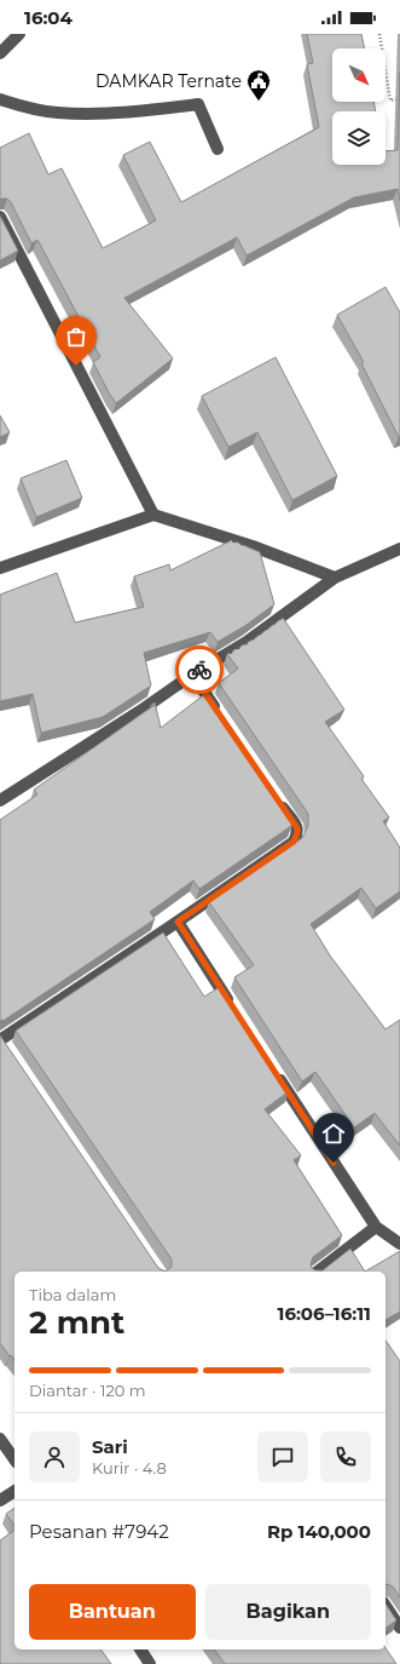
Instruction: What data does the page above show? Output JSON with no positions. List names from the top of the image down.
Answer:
{
  "places": {
    "public building": ["DAMKAR Ternate"]
  },
  "north": "bottom right",
  "page": {
    "status": "16:04",
    "heading": ["2 mnt", "Tiba dalam", "16:06–16:11"],
    "panel": [
      "Sari",
      "Kurir · 4.8",
      "Pesanan #7942",
      "Rp 140,000"
    ],
    "bar": "Diantar · 120 m",
    "buttons": ["Bantuan", "Bagikan"]
  }
}
